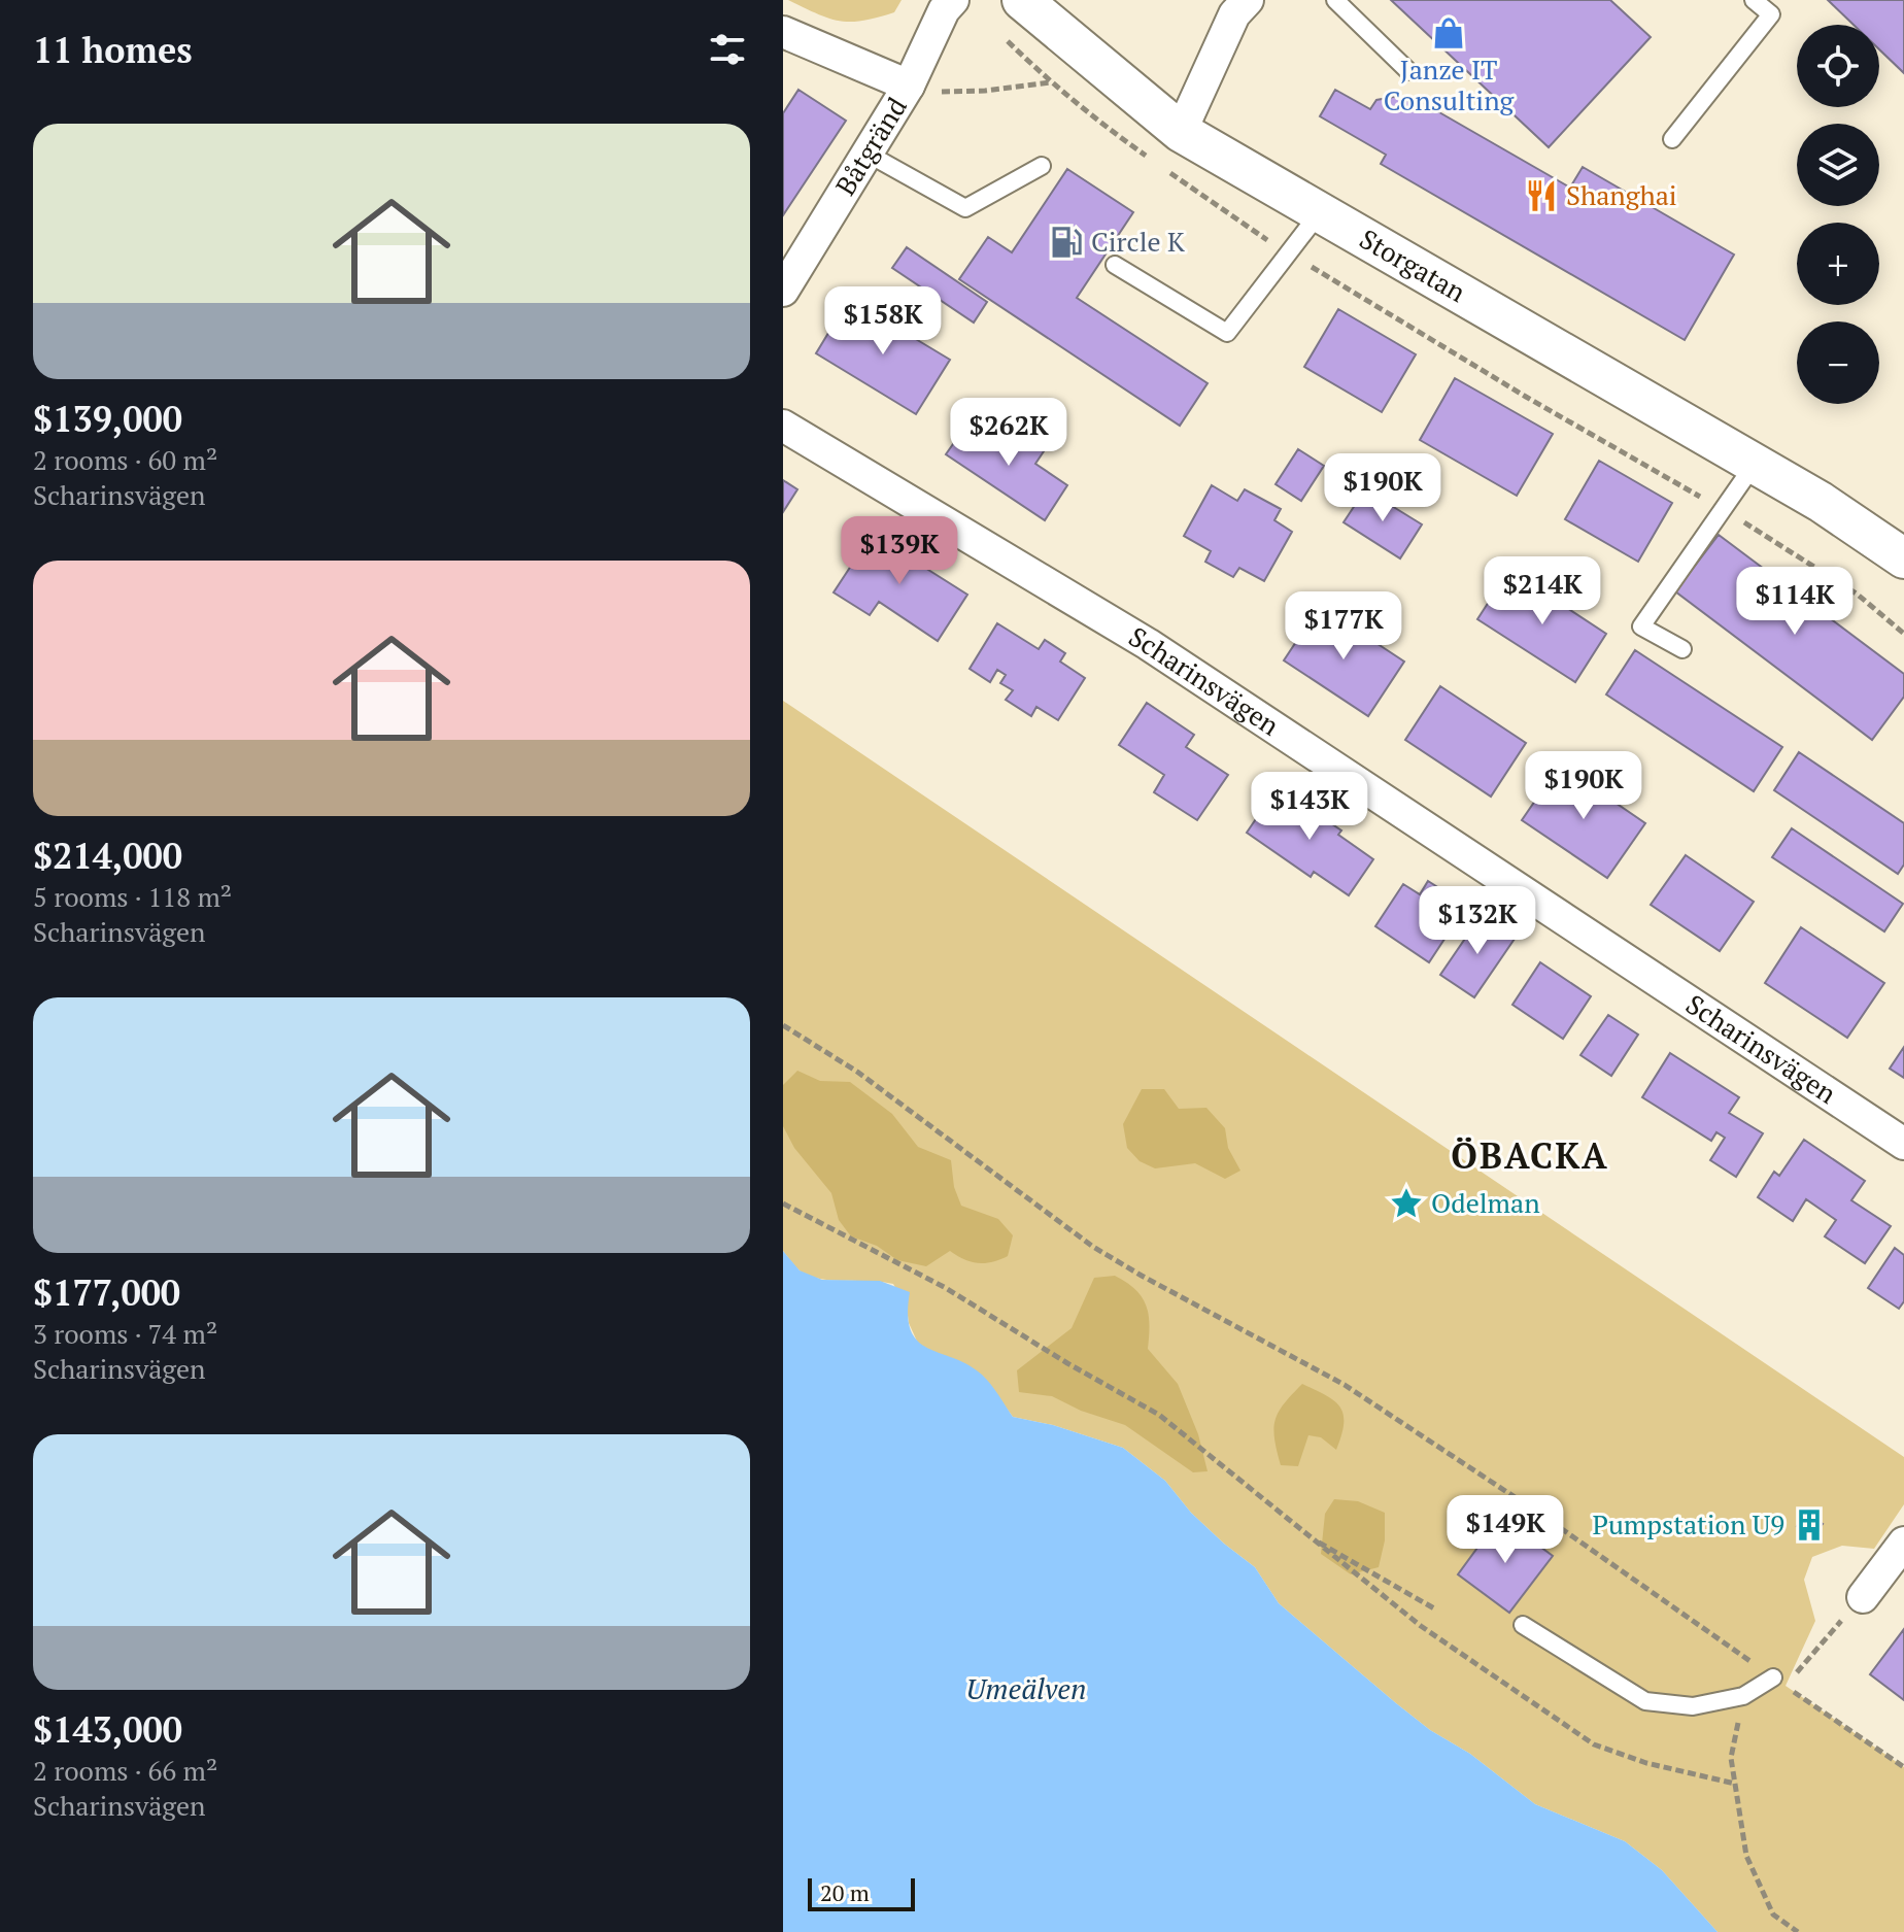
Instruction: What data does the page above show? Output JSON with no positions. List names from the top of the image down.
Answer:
{
  "streets": {
    "street": ["Båtgränd", "Storgatan", "Scharinsvägen"]
  },
  "districts": ["ÖBACKA"],
  "water": ["Umeälven"],
  "places": {
    "shop": ["Janze IT Consulting"],
    "restaurant": ["Shanghai"],
    "fuel station": ["Circle K"],
    "place": ["Odelman"],
    "building": ["Pumpstation U9"]
  },
  "scale_bar": "20 m",
  "page": {
    "heading": "11 homes",
    "map_buttons": ["+", "−"],
    "list": [
      {
        "name": "$139,000",
        "note": "2 rooms · 60 m² · Scharinsvägen"
      },
      {
        "name": "$214,000",
        "note": "5 rooms · 118 m² · Scharinsvägen"
      },
      {
        "name": "$177,000",
        "note": "3 rooms · 74 m² · Scharinsvägen"
      },
      {
        "name": "$143,000",
        "note": "2 rooms · 66 m² · Scharinsvägen"
      }
    ],
    "price": [
      "$158K",
      "$262K",
      "$190K",
      "$139K",
      "$214K",
      "$114K",
      "$177K",
      "$190K",
      "$143K",
      "$132K",
      "$149K"
    ],
    "scale": "20 m"
  }
}
